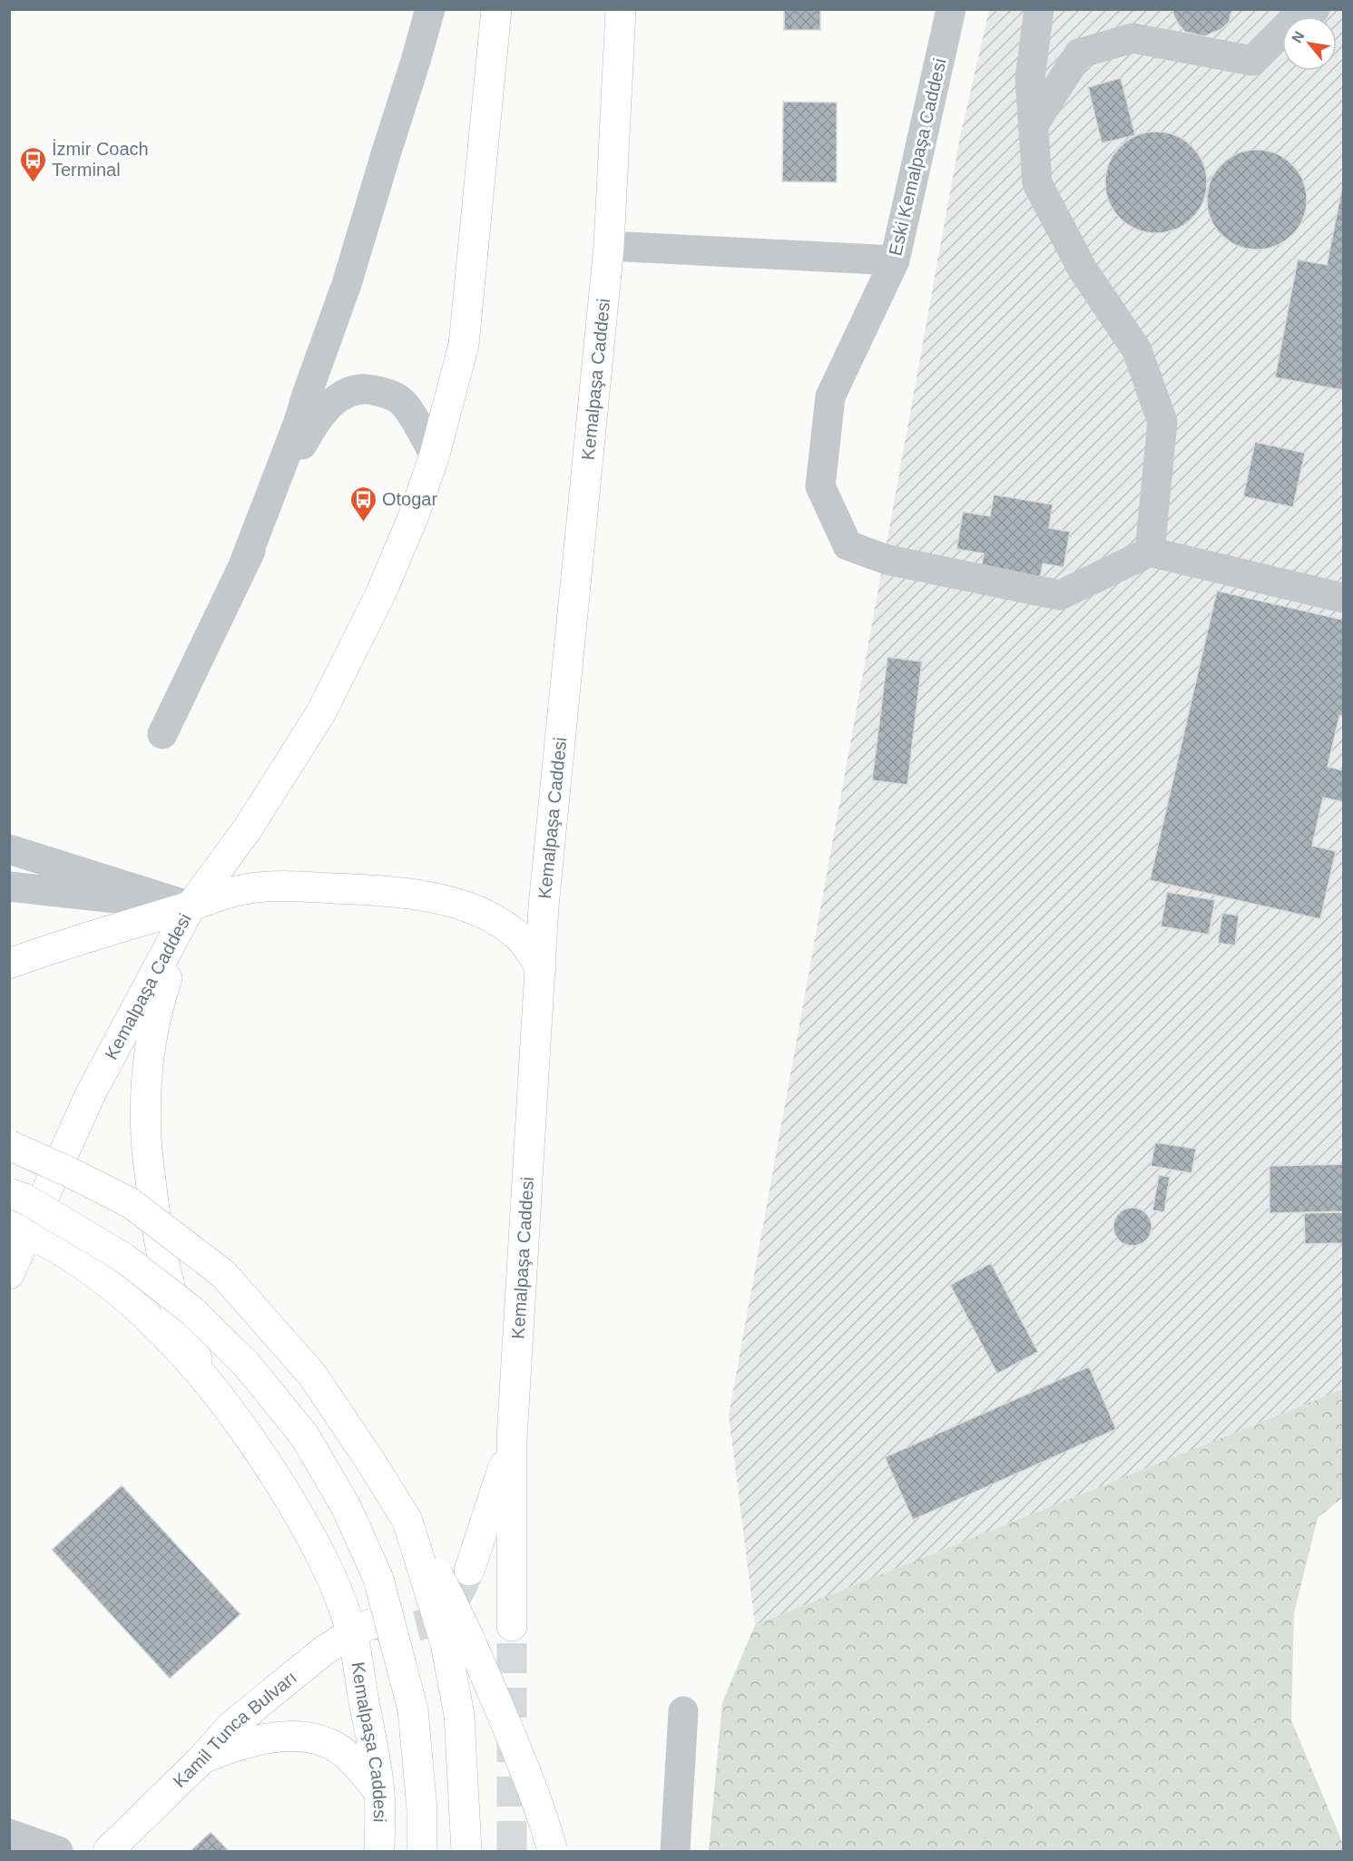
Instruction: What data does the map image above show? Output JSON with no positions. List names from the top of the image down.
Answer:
{
  "streets": {
    "main road": ["Kemalpaşa Caddesi", "Kamil Tunca Bulvarı"],
    "street": ["Eski Kemalpaşa Caddesi"]
  },
  "crossings": [
    ["Kemalpaşa Caddesi", "Kamil Tunca Bulvarı"]
  ],
  "places": {
    "bus stop": ["İzmir Coach Terminal", "Otogar"]
  },
  "north": "top left"
}
